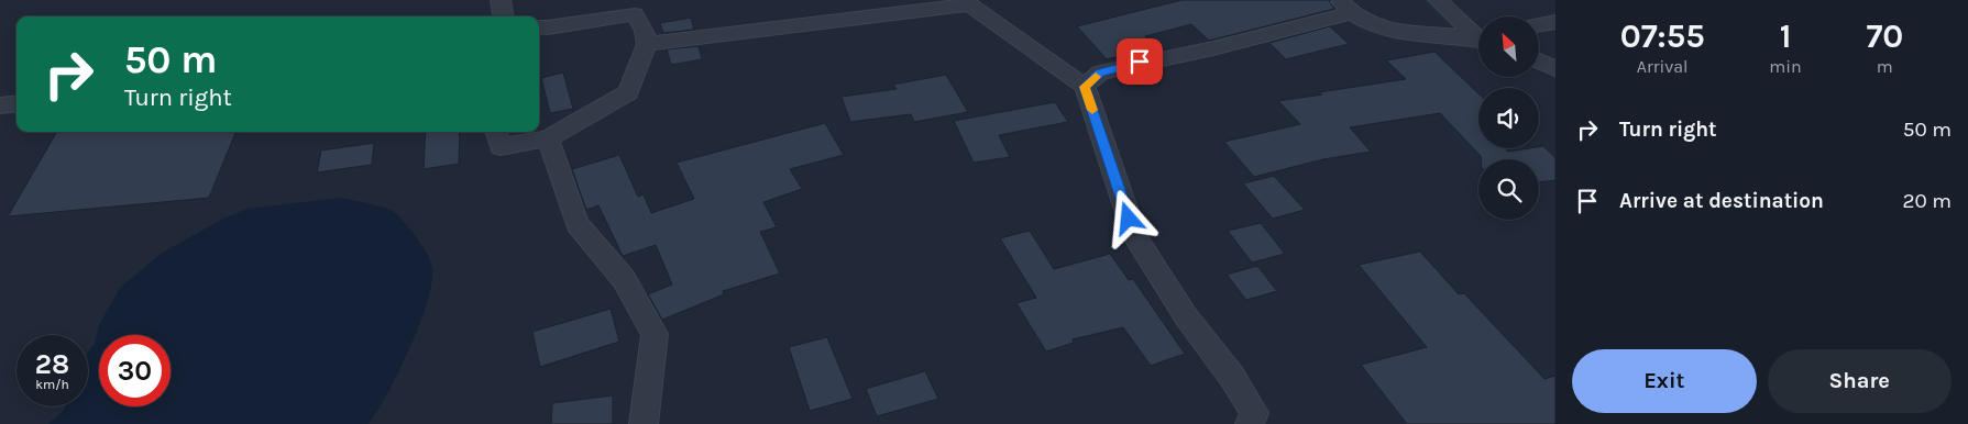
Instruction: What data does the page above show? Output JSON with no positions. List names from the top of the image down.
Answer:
{
  "north": "top left",
  "page": {
    "eta": [
      "07:55",
      "Arrival",
      "1",
      "min",
      "70",
      "m"
    ],
    "turn": ["50 m", "Turn right"],
    "list": [
      {
        "name": "Turn right",
        "value": "50 m"
      },
      {
        "name": "Arrive at destination",
        "value": "20 m"
      }
    ],
    "speed": "28 km/h",
    "limit": "30",
    "buttons": ["Exit", "Share"]
  }
}
